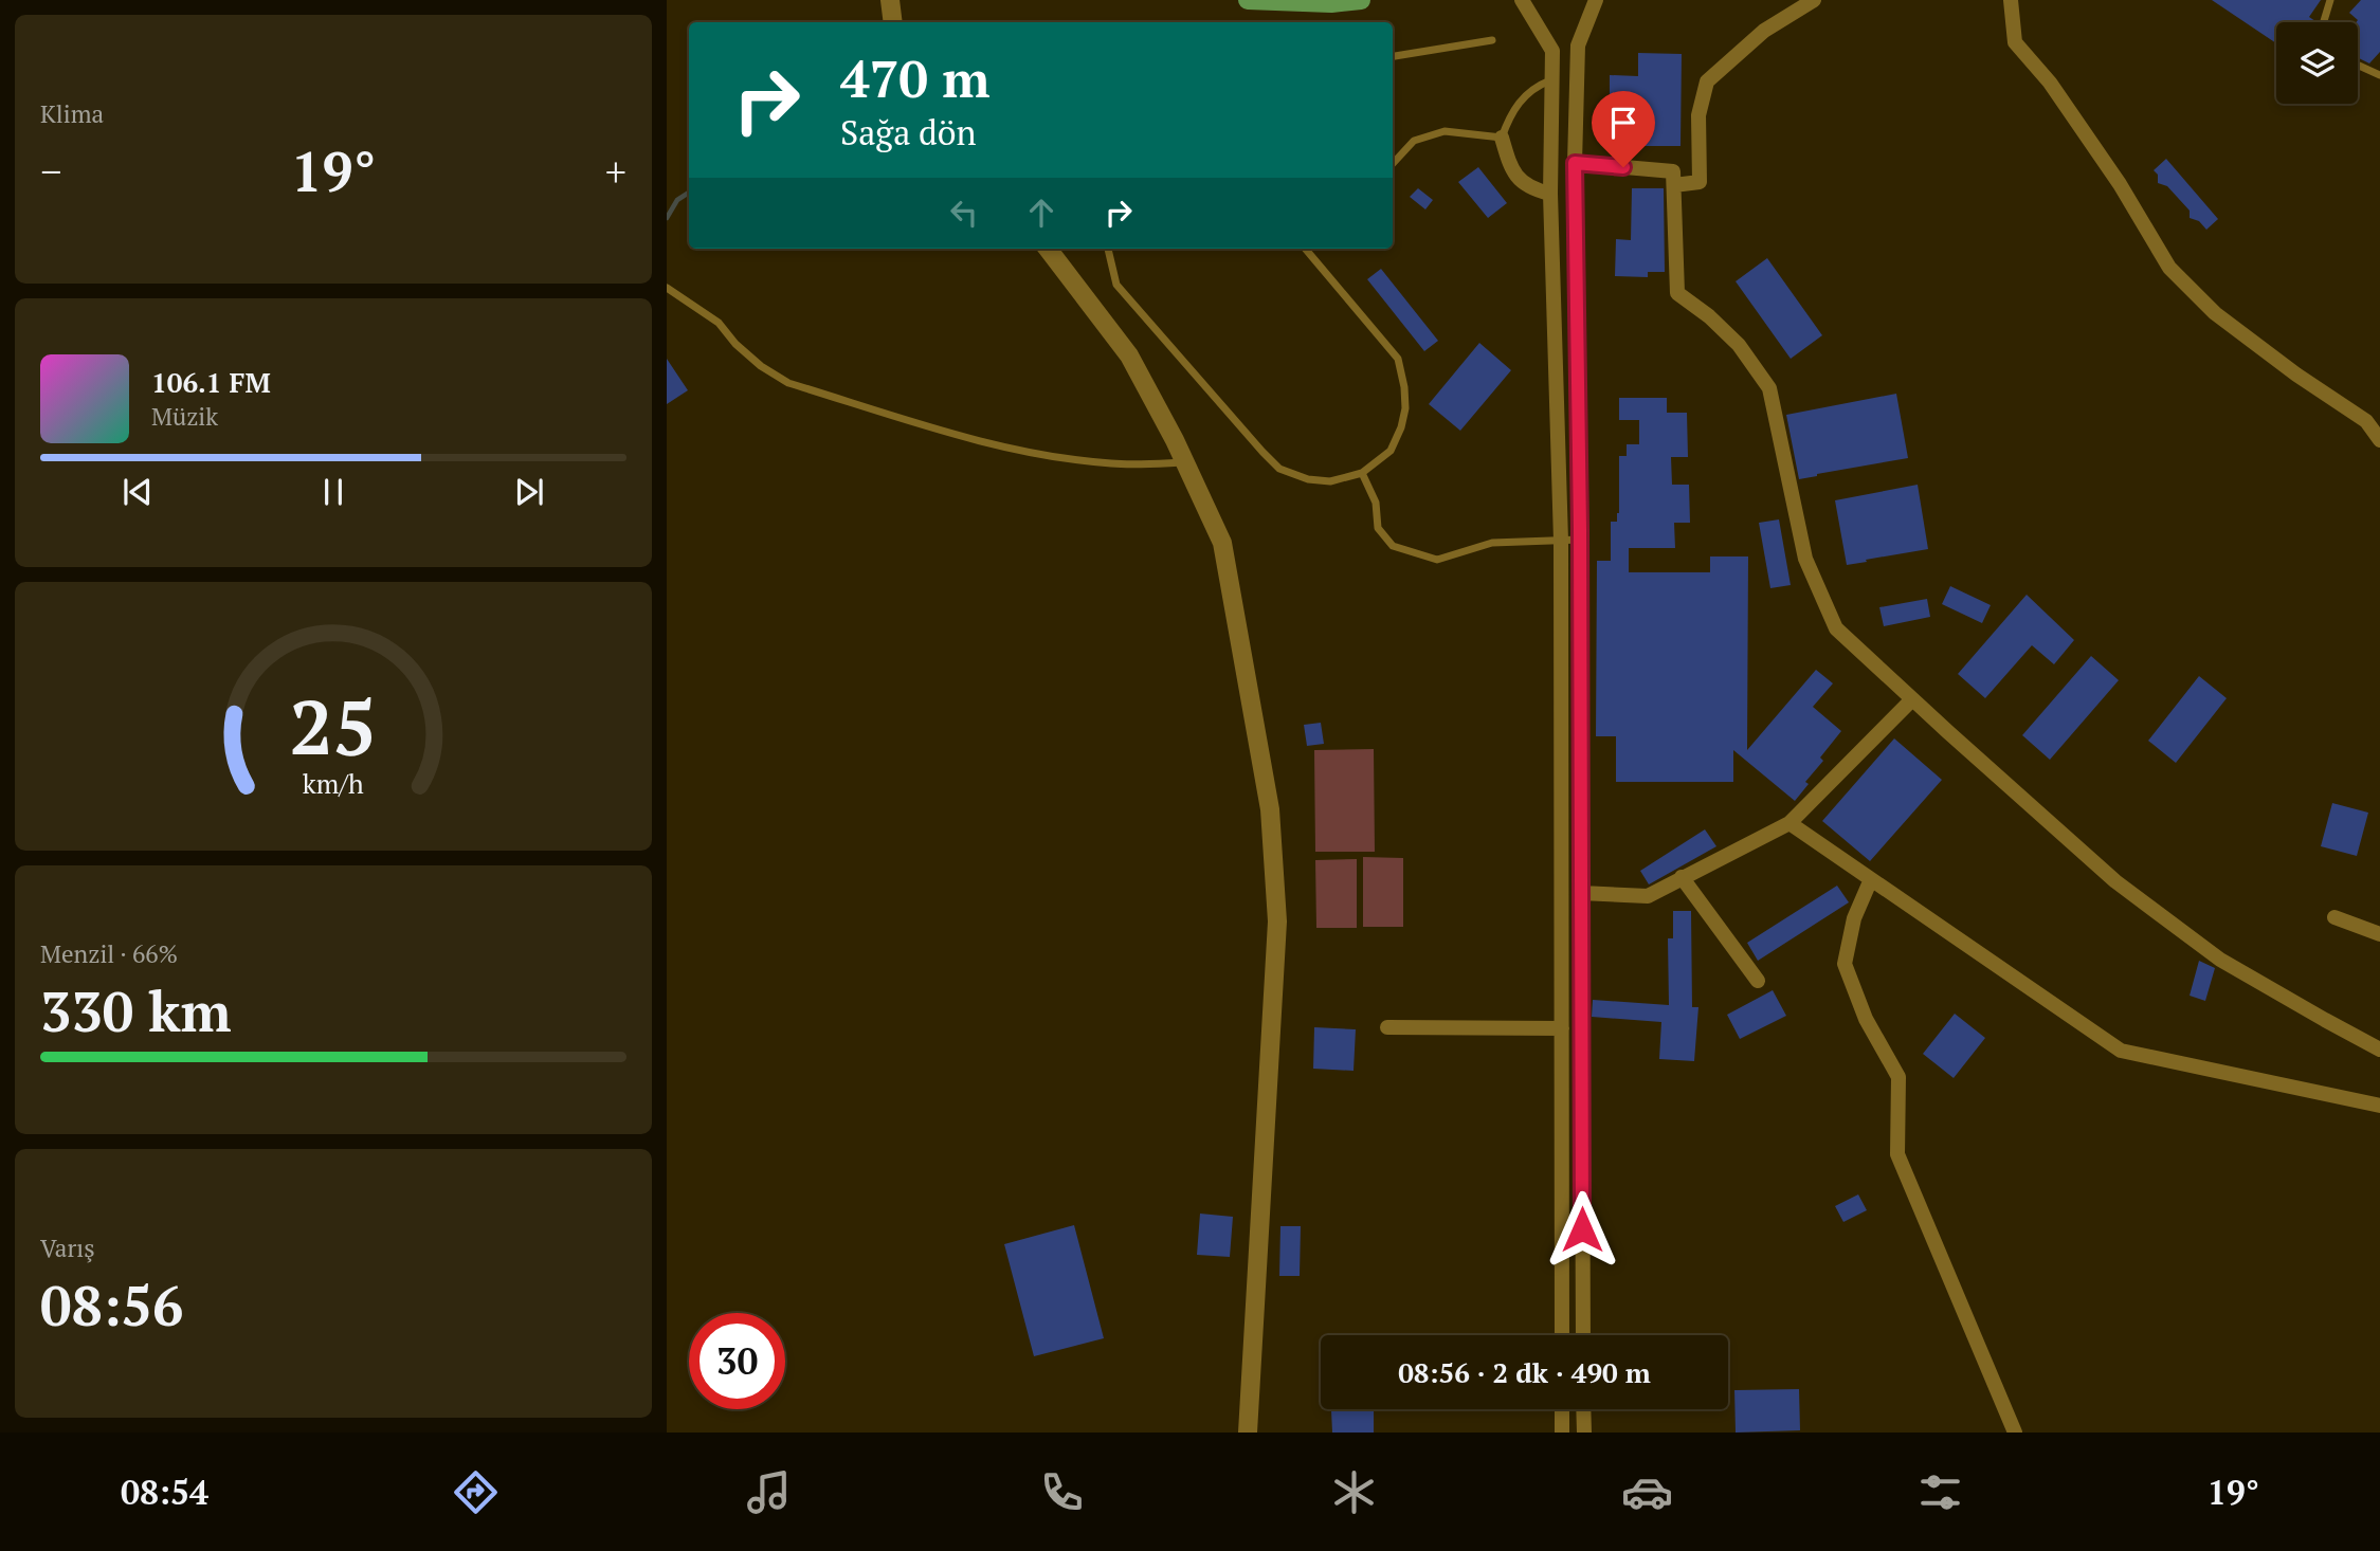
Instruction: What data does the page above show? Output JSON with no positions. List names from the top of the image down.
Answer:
{
  "page": {
    "tile": [
      "Klima",
      ["Menzil · 66%", "330 km"],
      ["Varış", "08:56"]
    ],
    "turn": ["470 m", "Sağa dön"],
    "heat": ["−", "19°", "+"],
    "song": ["106.1 FM", "Müzik"],
    "limit": "30",
    "trip": "08:56 · 2 dk · 490 m",
    "tabs": ["08:54", "19°"],
    "gauge": ["25", "km/h"]
  }
}
